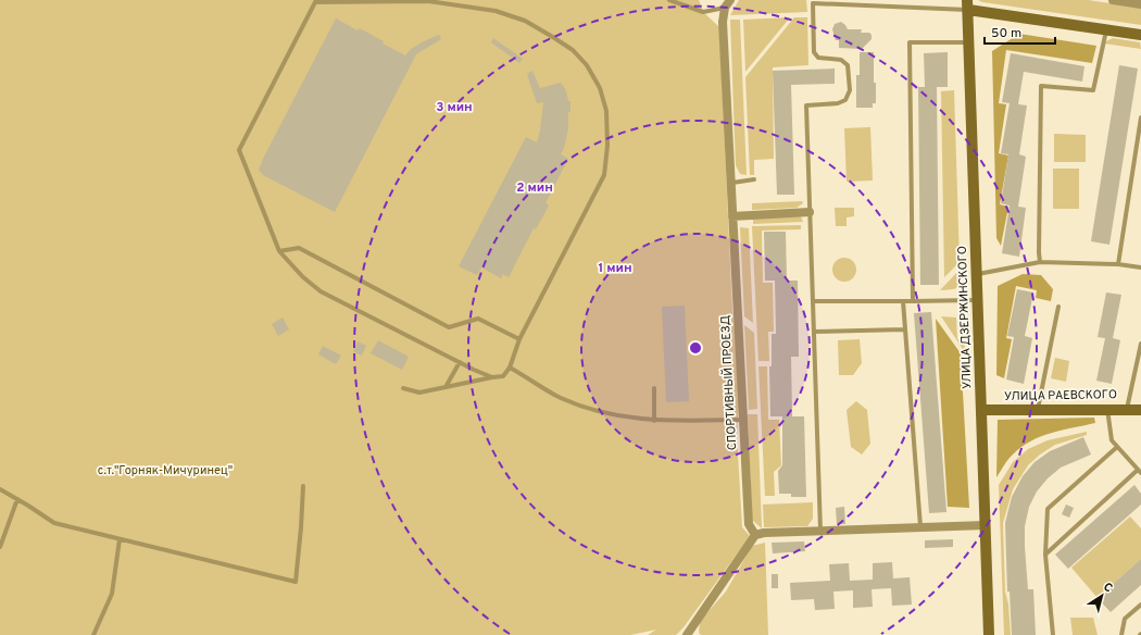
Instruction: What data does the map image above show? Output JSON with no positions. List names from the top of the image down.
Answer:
{
  "streets": {
    "main road": ["УЛИЦА ДЗЕРЖИНСКОГО", "УЛИЦА РАЕВСКОГО"],
    "street": ["СПОРТИВНЫЙ ПРОЕЗД"]
  },
  "crossings": [
    ["УЛИЦА ДЗЕРЖИНСКОГО", "УЛИЦА РАЕВСКОГО"]
  ],
  "parks": ["с.т.\"Горняк-Мичуринец\""],
  "scale_bar": "50 m",
  "north": "top right",
  "rings": ["3 мин", "2 мин", "1 мин"]
}
